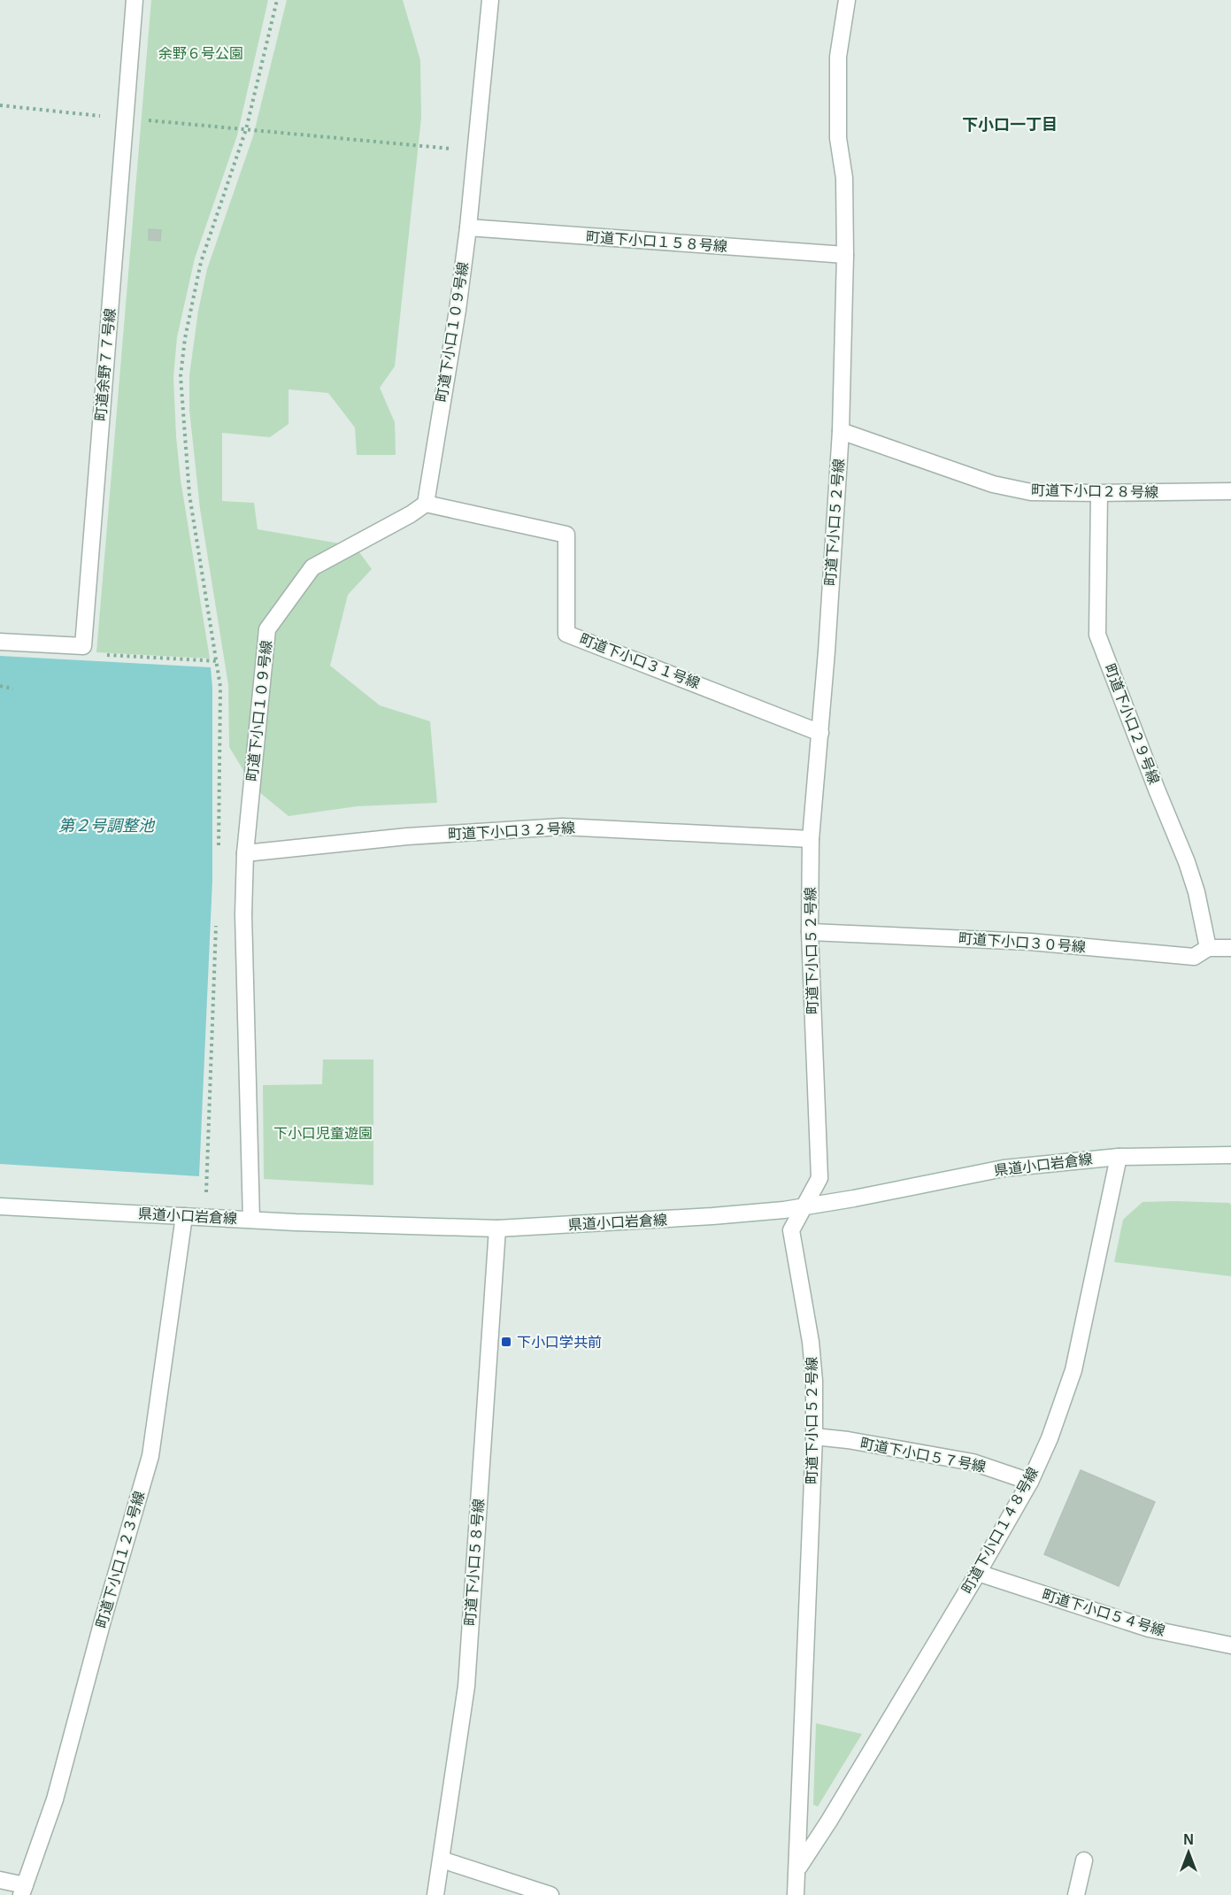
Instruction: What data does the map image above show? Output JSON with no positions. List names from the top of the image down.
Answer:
{
  "streets": {
    "street": [
      "町道下小口１５８号線",
      "町道下小口１０９号線",
      "町道余野７７号線",
      "町道下小口２８号線",
      "町道下小口５２号線",
      "町道下小口３１号線",
      "町道下小口２９号線",
      "町道下小口３２号線",
      "町道下小口３０号線",
      "県道小口岩倉線",
      "町道下小口５７号線",
      "町道下小口１４８号線",
      "町道下小口１２３号線",
      "町道下小口５８号線",
      "町道下小口５４号線"
    ]
  },
  "crossings": [
    ["町道下小口１５８号線", "町道下小口１０９号線"],
    ["町道下小口１５８号線", "町道下小口５２号線"],
    ["町道下小口１０９号線", "町道下小口３１号線"],
    ["町道下小口１０９号線", "町道下小口３２号線"],
    ["町道下小口１０９号線", "県道小口岩倉線"],
    ["町道下小口２８号線", "町道下小口５２号線"],
    ["町道下小口２８号線", "町道下小口２９号線"],
    ["町道下小口５２号線", "町道下小口３１号線"],
    ["町道下小口５２号線", "町道下小口３２号線"],
    ["町道下小口５２号線", "町道下小口３０号線"],
    ["町道下小口５２号線", "県道小口岩倉線"],
    ["町道下小口５２号線", "町道下小口５７号線"],
    ["町道下小口５２号線", "町道下小口１４８号線"],
    ["町道下小口２９号線", "町道下小口３０号線"],
    ["県道小口岩倉線", "町道下小口１４８号線"],
    ["県道小口岩倉線", "町道下小口１２３号線"],
    ["県道小口岩倉線", "町道下小口５８号線"],
    ["町道下小口５７号線", "町道下小口１４８号線"],
    ["町道下小口１４８号線", "町道下小口５４号線"]
  ],
  "districts": ["下小口一丁目"],
  "water": ["第２号調整池"],
  "parks": ["余野６号公園", "下小口児童遊園"],
  "places": {
    "transit": ["下小口学共前"]
  },
  "north": "top"
}
